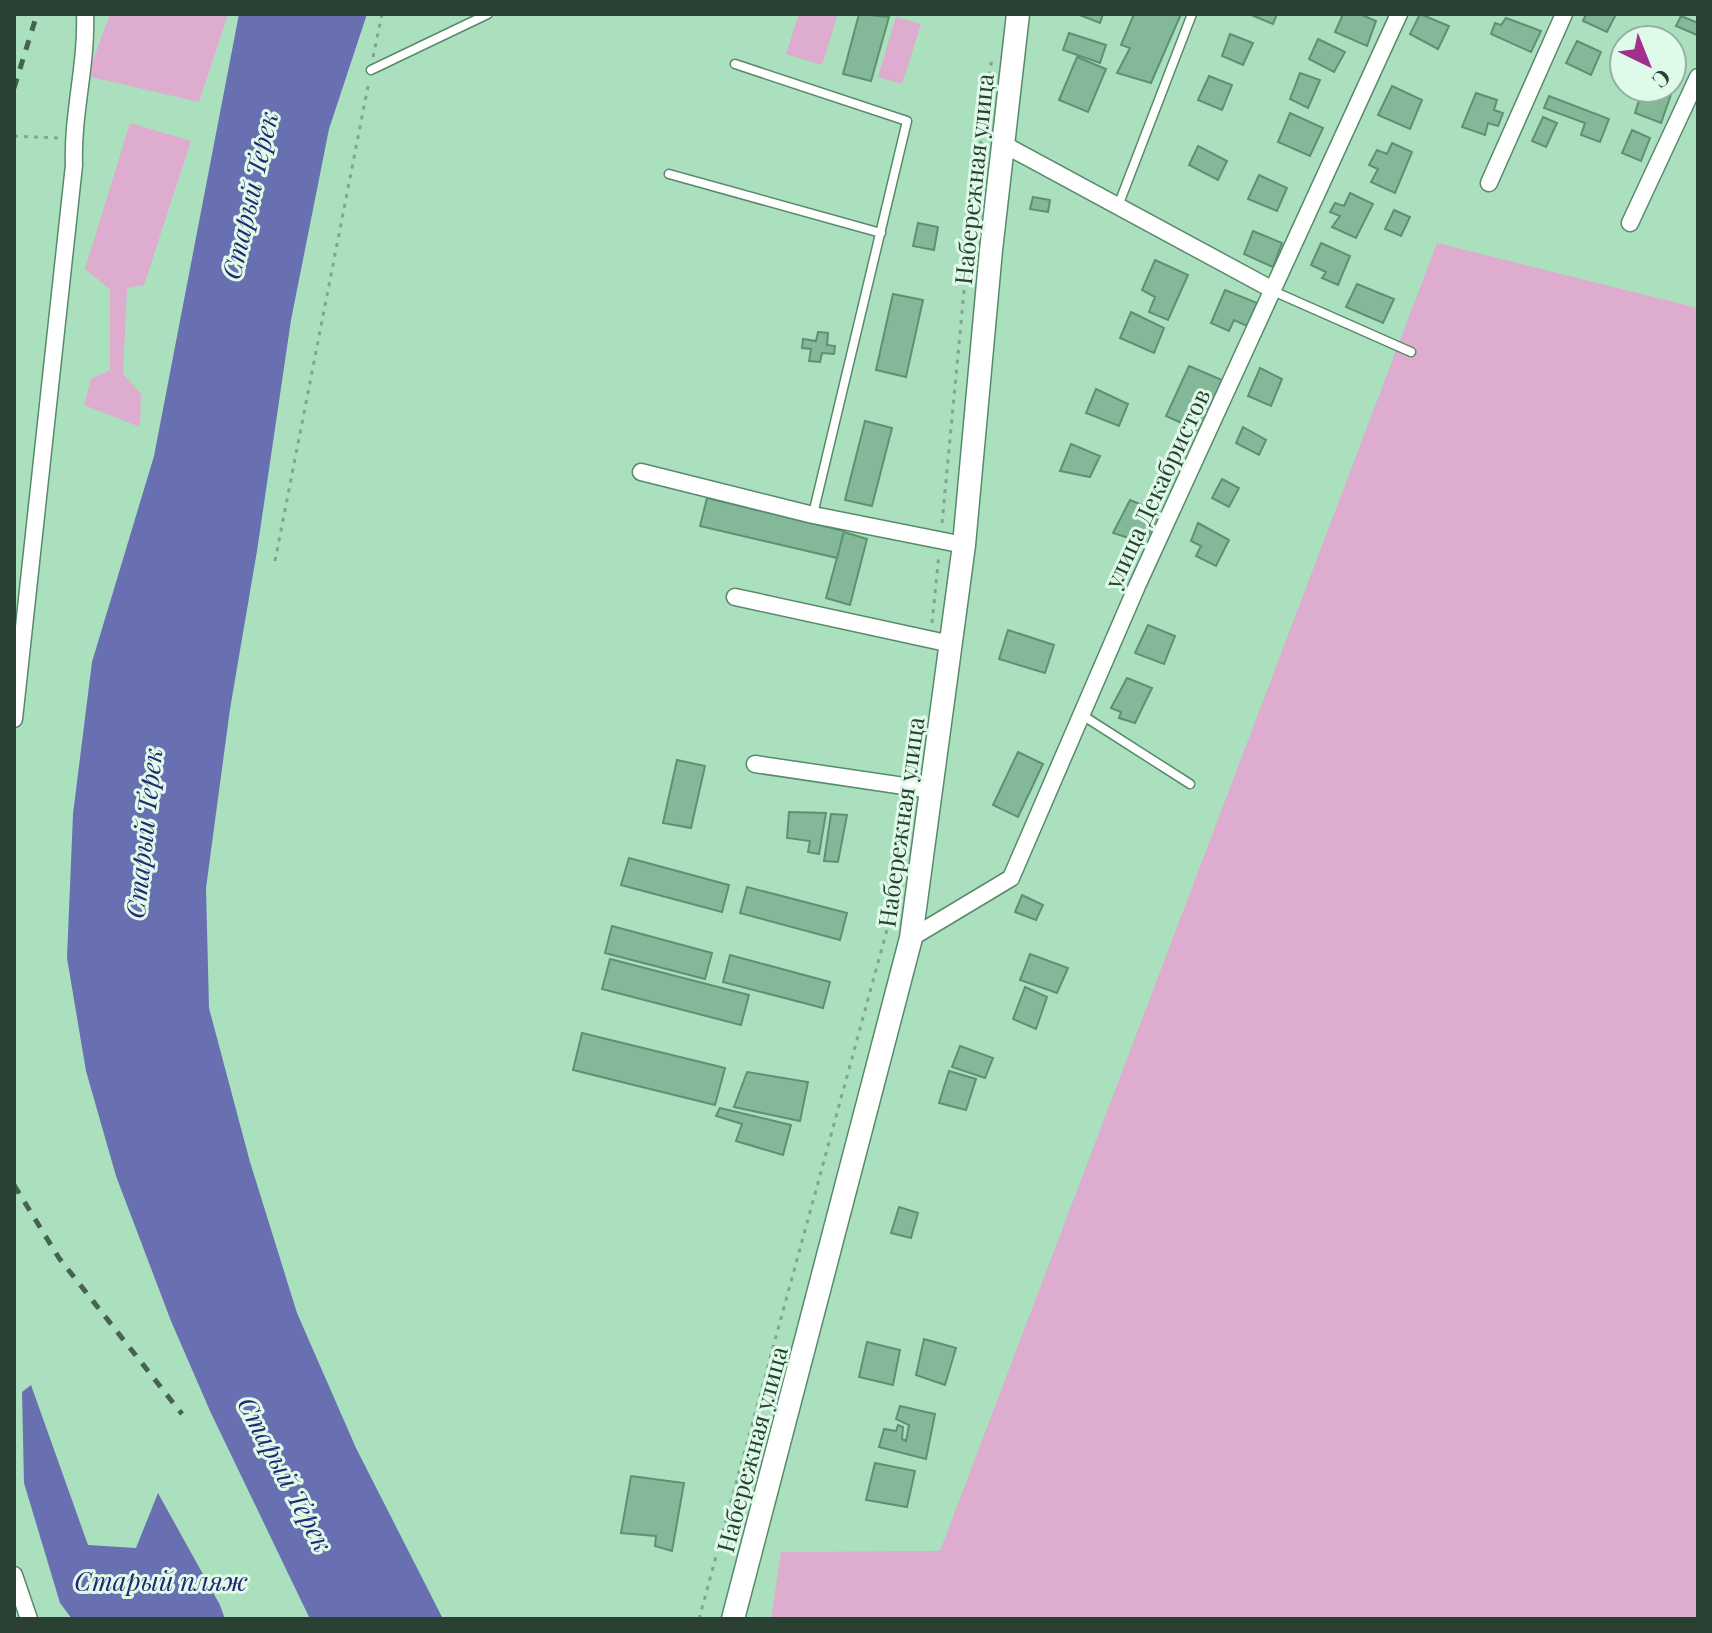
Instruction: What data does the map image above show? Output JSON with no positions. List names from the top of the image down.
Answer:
{
  "streets": {
    "main road": ["Набережная улица"],
    "street": ["улица Декабристов"]
  },
  "crossings": [
    ["Набережная улица", "улица Декабристов"]
  ],
  "water": ["Старый Терек", "Старый пляж"],
  "north": "bottom right"
}
